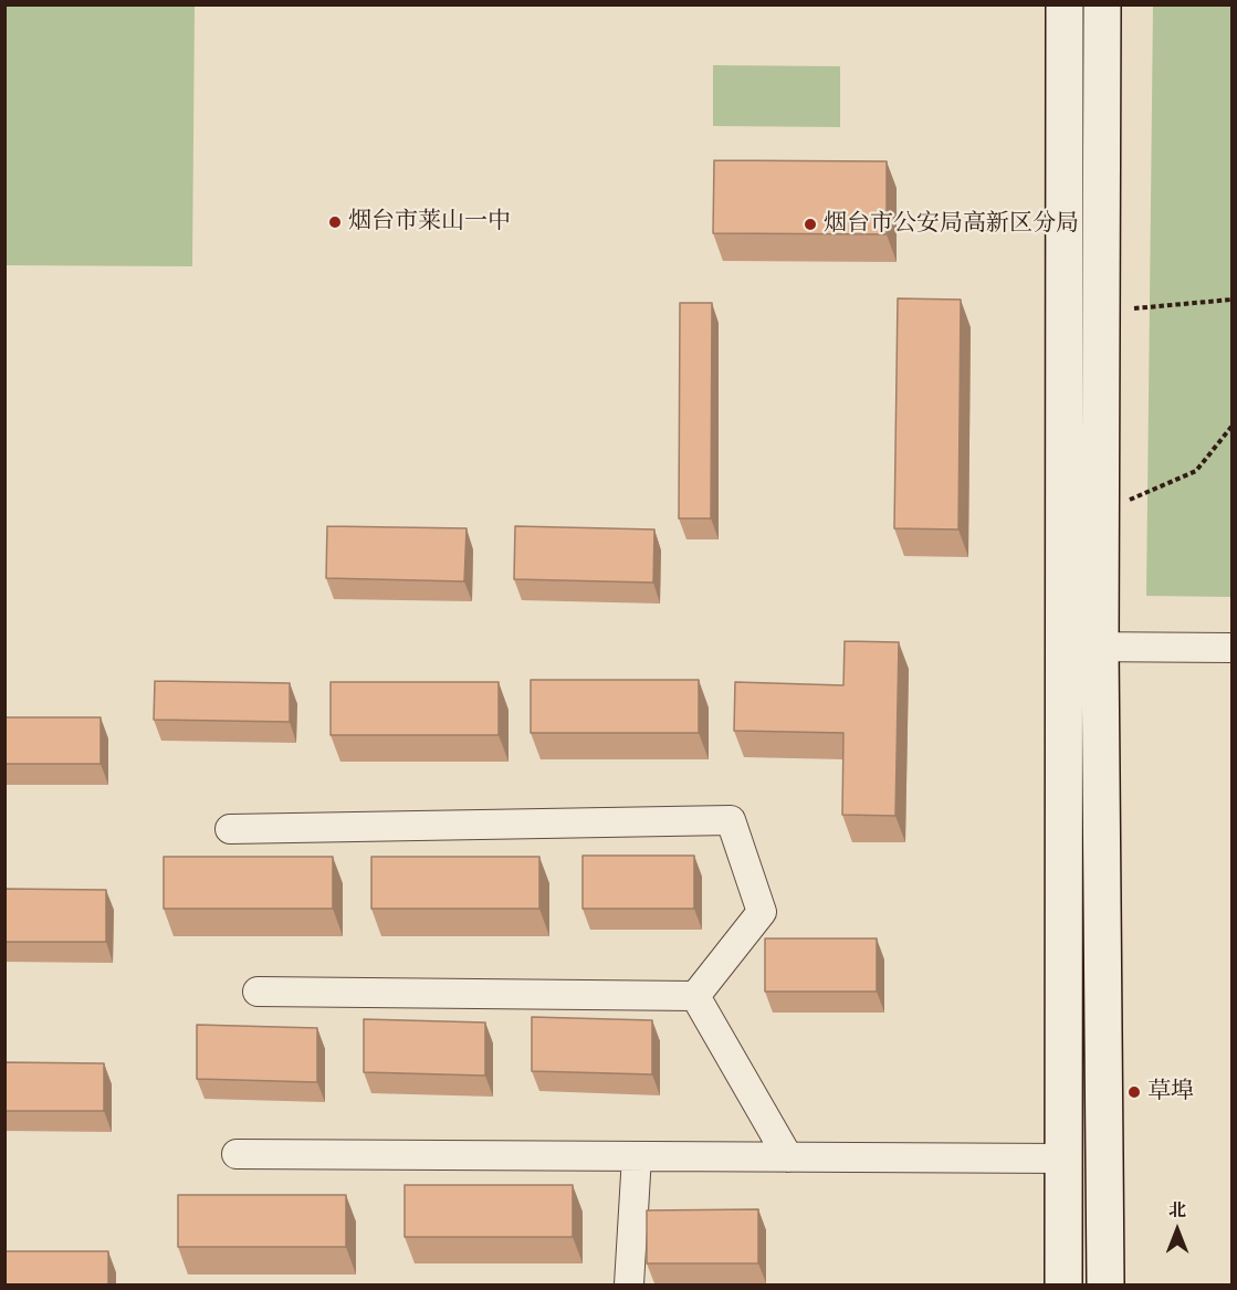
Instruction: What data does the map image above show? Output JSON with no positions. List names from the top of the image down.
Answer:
{
  "places": ["烟台市莱山一中", "烟台市公安局高新区分局", "草埠"],
  "north": "top"
}
